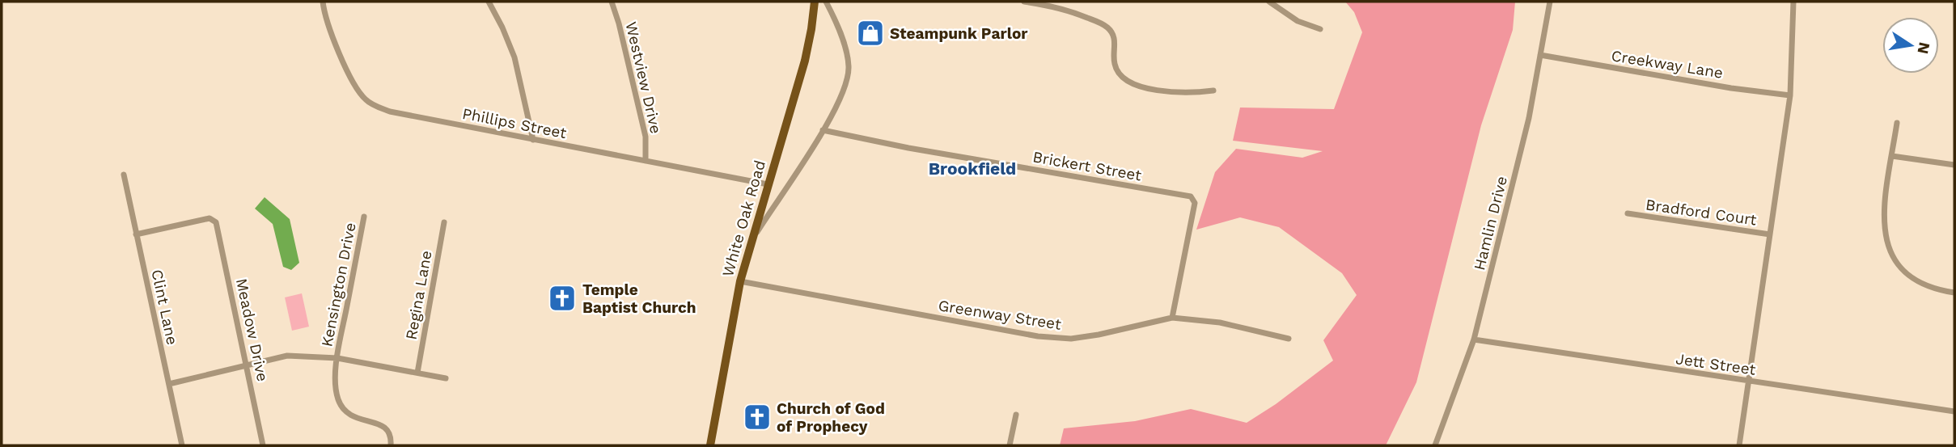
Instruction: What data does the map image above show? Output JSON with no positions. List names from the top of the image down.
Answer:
{
  "streets": {
    "main road": ["White Oak Road"],
    "street": [
      "Creekway Lane",
      "Westview Drive",
      "Phillips Street",
      "Brickert Street",
      "Bradford Court",
      "Hamlin Drive",
      "Kensington Drive",
      "Regina Lane",
      "Clint Lane",
      "Greenway Street",
      "Meadow Drive",
      "Jett Street"
    ]
  },
  "crossings": [
    ["Creekway Lane", "Hamlin Drive"],
    ["Westview Drive", "Phillips Street"],
    ["Phillips Street", "White Oak Road"],
    ["Brickert Street", "Greenway Street"],
    ["White Oak Road", "Greenway Street"],
    ["Hamlin Drive", "Jett Street"],
    ["Clint Lane", "Meadow Drive"]
  ],
  "districts": ["Brookfield"],
  "places": {
    "shop": ["Steampunk Parlor"],
    "church": ["Temple Baptist Church", "Church of God of Prophecy"]
  },
  "north": "right"
}
